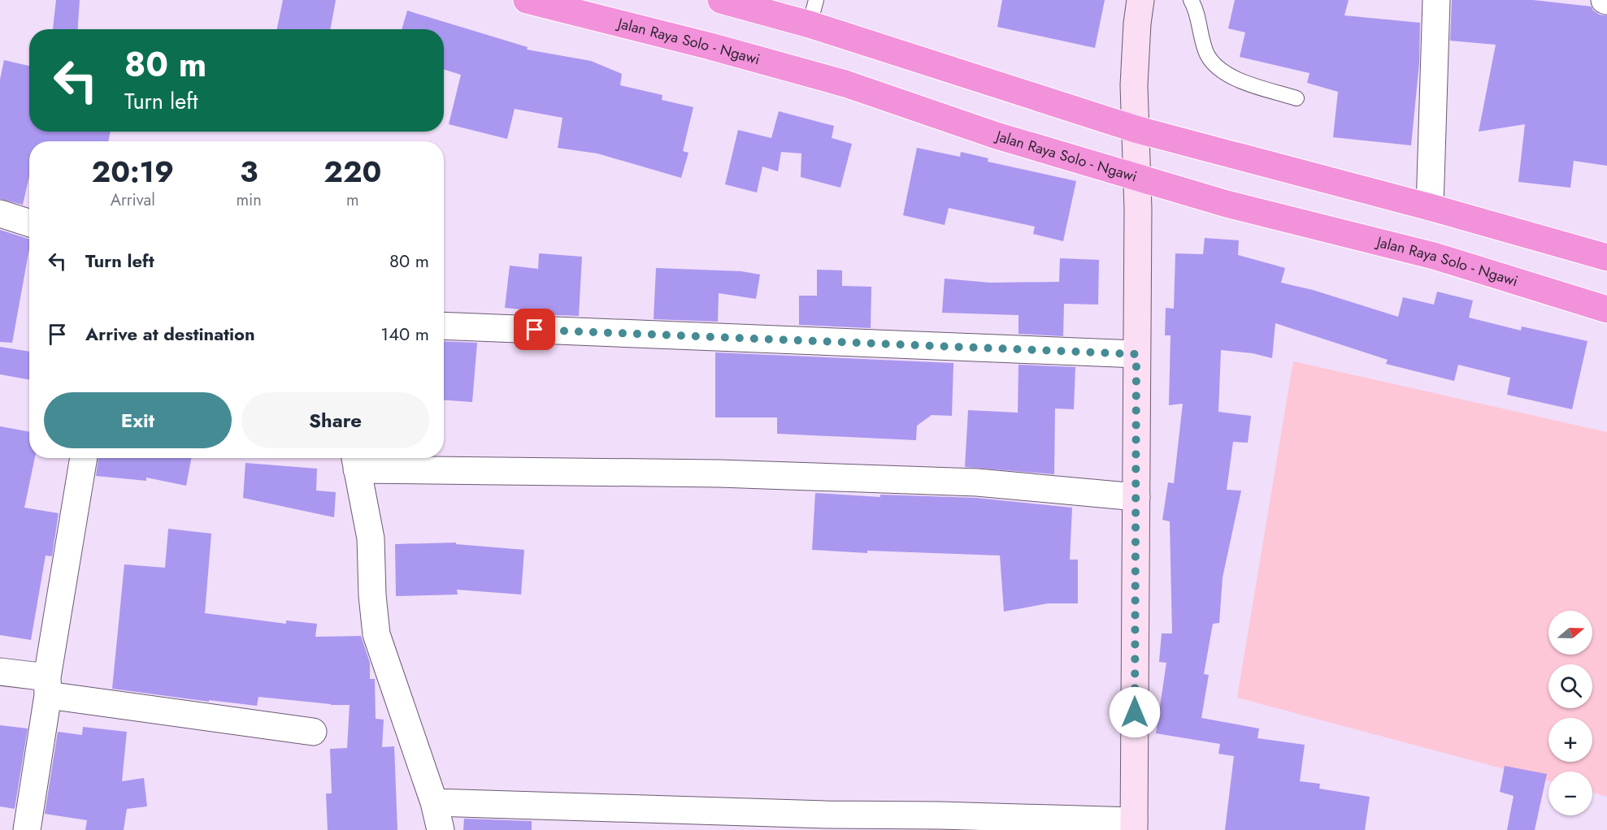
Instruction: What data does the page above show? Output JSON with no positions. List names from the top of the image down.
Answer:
{
  "streets": {
    "highway": ["Jalan Raya Solo - Ngawi"]
  },
  "north": "right",
  "page": {
    "turn": ["80 m", "Turn left"],
    "eta": [
      "20:19",
      "Arrival",
      "3",
      "min",
      "220",
      "m"
    ],
    "list": [
      {
        "name": "Turn left",
        "value": "80 m"
      },
      {
        "name": "Arrive at destination",
        "value": "140 m"
      }
    ],
    "buttons": ["Exit", "Share"],
    "map_buttons": ["+", "−"]
  }
}
